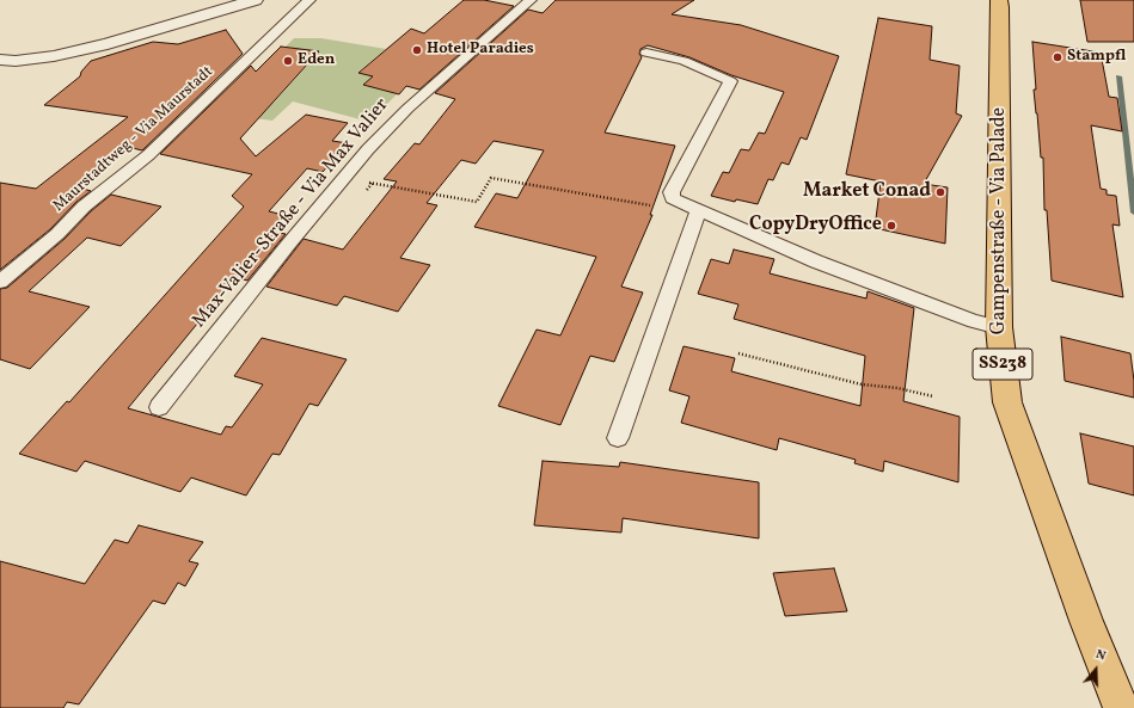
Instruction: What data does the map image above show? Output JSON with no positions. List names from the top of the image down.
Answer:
{
  "streets": {
    "main road": ["Gampenstraße - Via Palade", "SS238"],
    "lane": ["Maurstadtweg - Via Maurstadt", "Max-Valier-Straße - Via Max Valier"]
  },
  "places": [
    "Hotel Paradies",
    "Stampfl",
    "Eden",
    "Market Conad",
    "CopyDryOffice"
  ],
  "north": "top"
}
